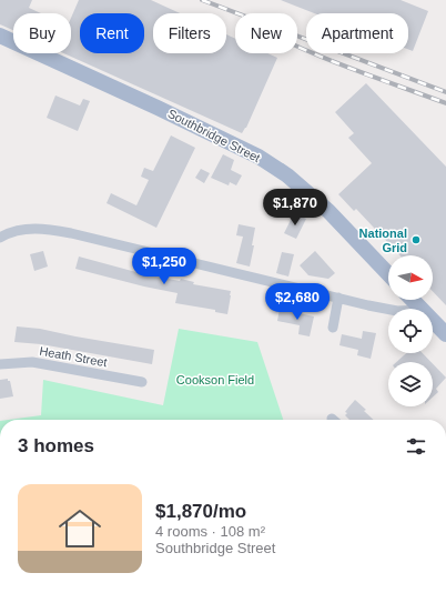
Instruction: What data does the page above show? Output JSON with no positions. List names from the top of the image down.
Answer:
{
  "streets": {
    "main road": ["Southbridge Street"],
    "street": ["Heath Street"]
  },
  "parks": ["Cookson Field"],
  "places": ["National Grid"],
  "north": "right",
  "page": {
    "chip": [
      "Buy",
      "Rent",
      "Filters",
      "New",
      "Apartment"
    ],
    "price": ["$1,870", "$1,250", "$2,680"],
    "heading": "3 homes",
    "list": [
      {
        "name": "$1,870/mo",
        "note": "4 rooms · 108 m² · Southbridge Street"
      }
    ]
  }
}
